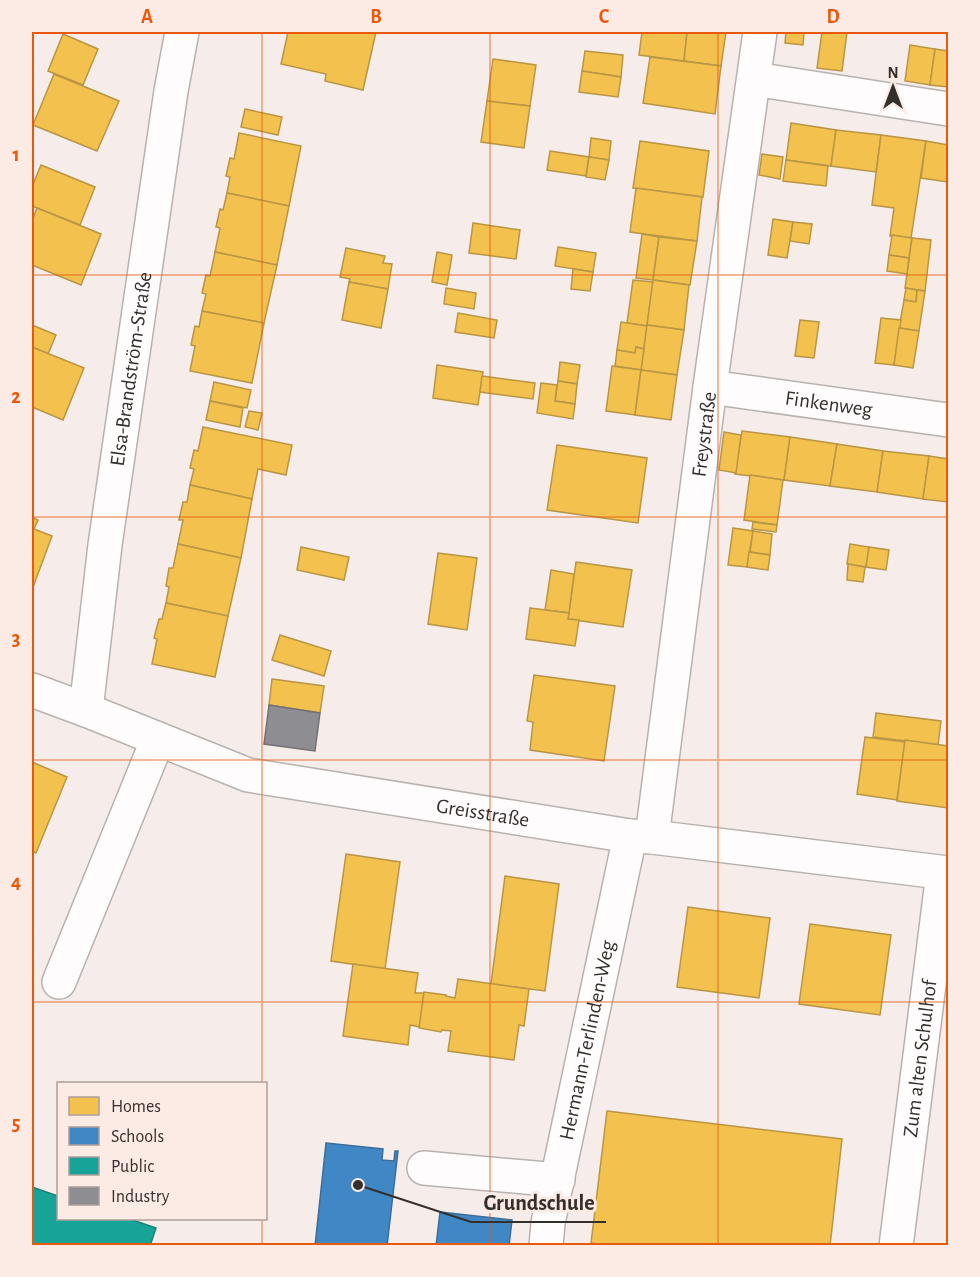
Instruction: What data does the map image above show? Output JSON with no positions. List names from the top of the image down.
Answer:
{
  "streets": {
    "street": [
      "Elsa-Brandström-Straße",
      "Finkenweg",
      "Freystraße",
      "Greisstraße",
      "Hermann-Terlinden-Weg",
      "Zum alten Schulhof"
    ]
  },
  "crossings": [
    ["Elsa-Brandström-Straße", "Greisstraße"],
    ["Finkenweg", "Freystraße"],
    ["Freystraße", "Greisstraße"],
    ["Freystraße", "Hermann-Terlinden-Weg"],
    ["Greisstraße", "Hermann-Terlinden-Weg"],
    ["Greisstraße", "Zum alten Schulhof"]
  ],
  "places": ["Grundschule"],
  "legend": [
    "Homes",
    "Schools",
    "Public",
    "Industry"
  ],
  "north": "top",
  "grid": {
    "columns": [
      "A",
      "B",
      "C",
      "D"
    ],
    "rows": [
      "1",
      "2",
      "3",
      "4",
      "5"
    ]
  }
}
